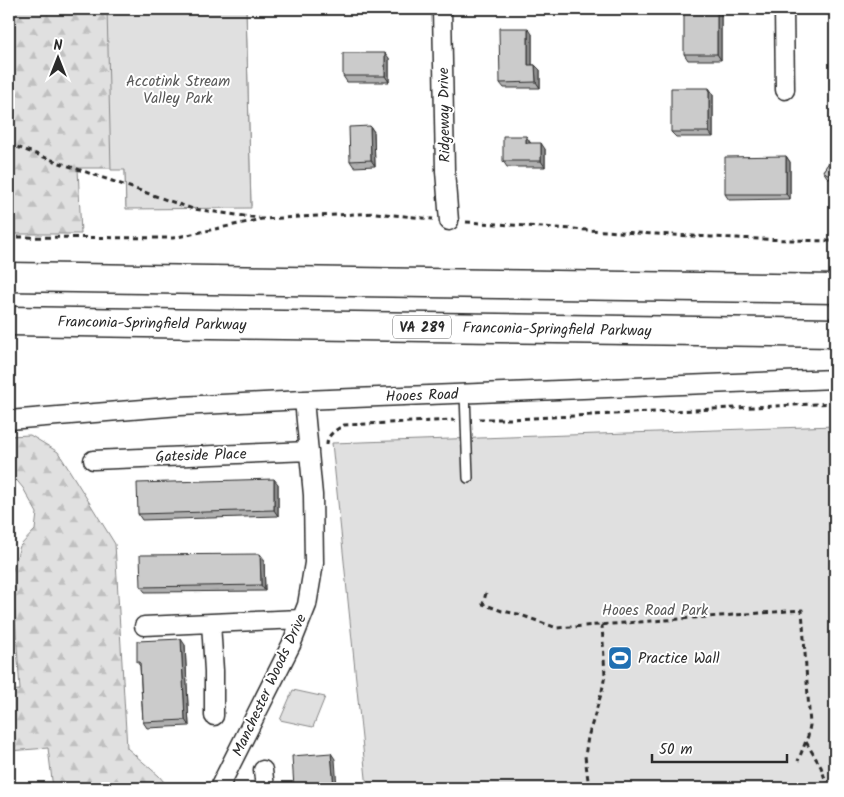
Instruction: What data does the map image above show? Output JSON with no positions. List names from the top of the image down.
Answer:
{
  "streets": {
    "main road": ["Franconia-Springfield Parkway", "VA 289"],
    "street": [
      "Ridgeway Drive",
      "Hooes Road",
      "Gateside Place",
      "Manchester Woods Drive"
    ]
  },
  "crossings": [
    ["Hooes Road", "Manchester Woods Drive"],
    ["Gateside Place", "Manchester Woods Drive"]
  ],
  "parks": ["Accotink Stream Valley Park", "Hooes Road Park"],
  "places": {
    "sports": ["Practice Wall"]
  },
  "scale_bar": "50 m",
  "north": "top"
}
